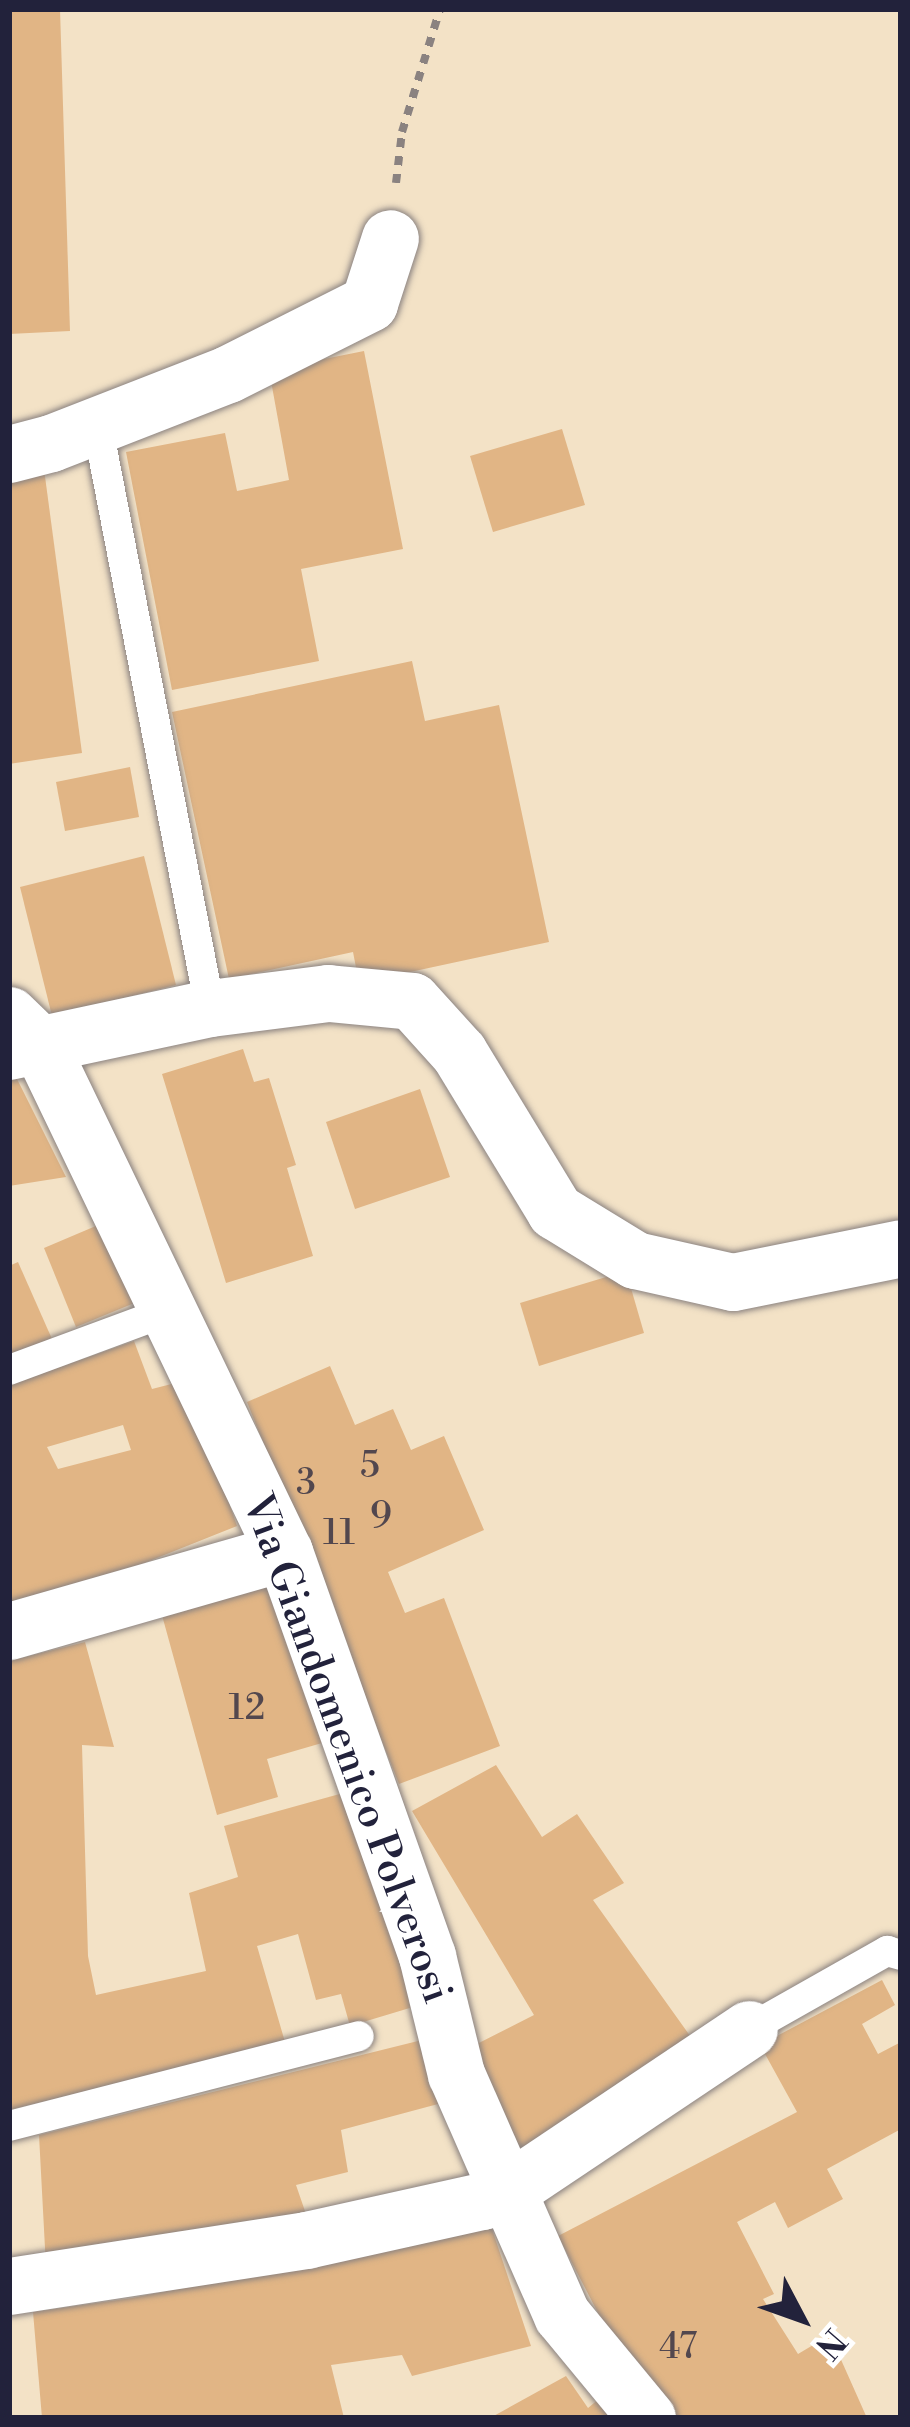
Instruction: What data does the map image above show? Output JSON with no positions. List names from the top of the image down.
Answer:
{
  "streets": {
    "street": ["Via Giandomenico Polverosi"]
  },
  "house_numbers": [
    "5",
    "3",
    "9",
    "11",
    "12",
    "47"
  ],
  "north": "bottom right"
}
